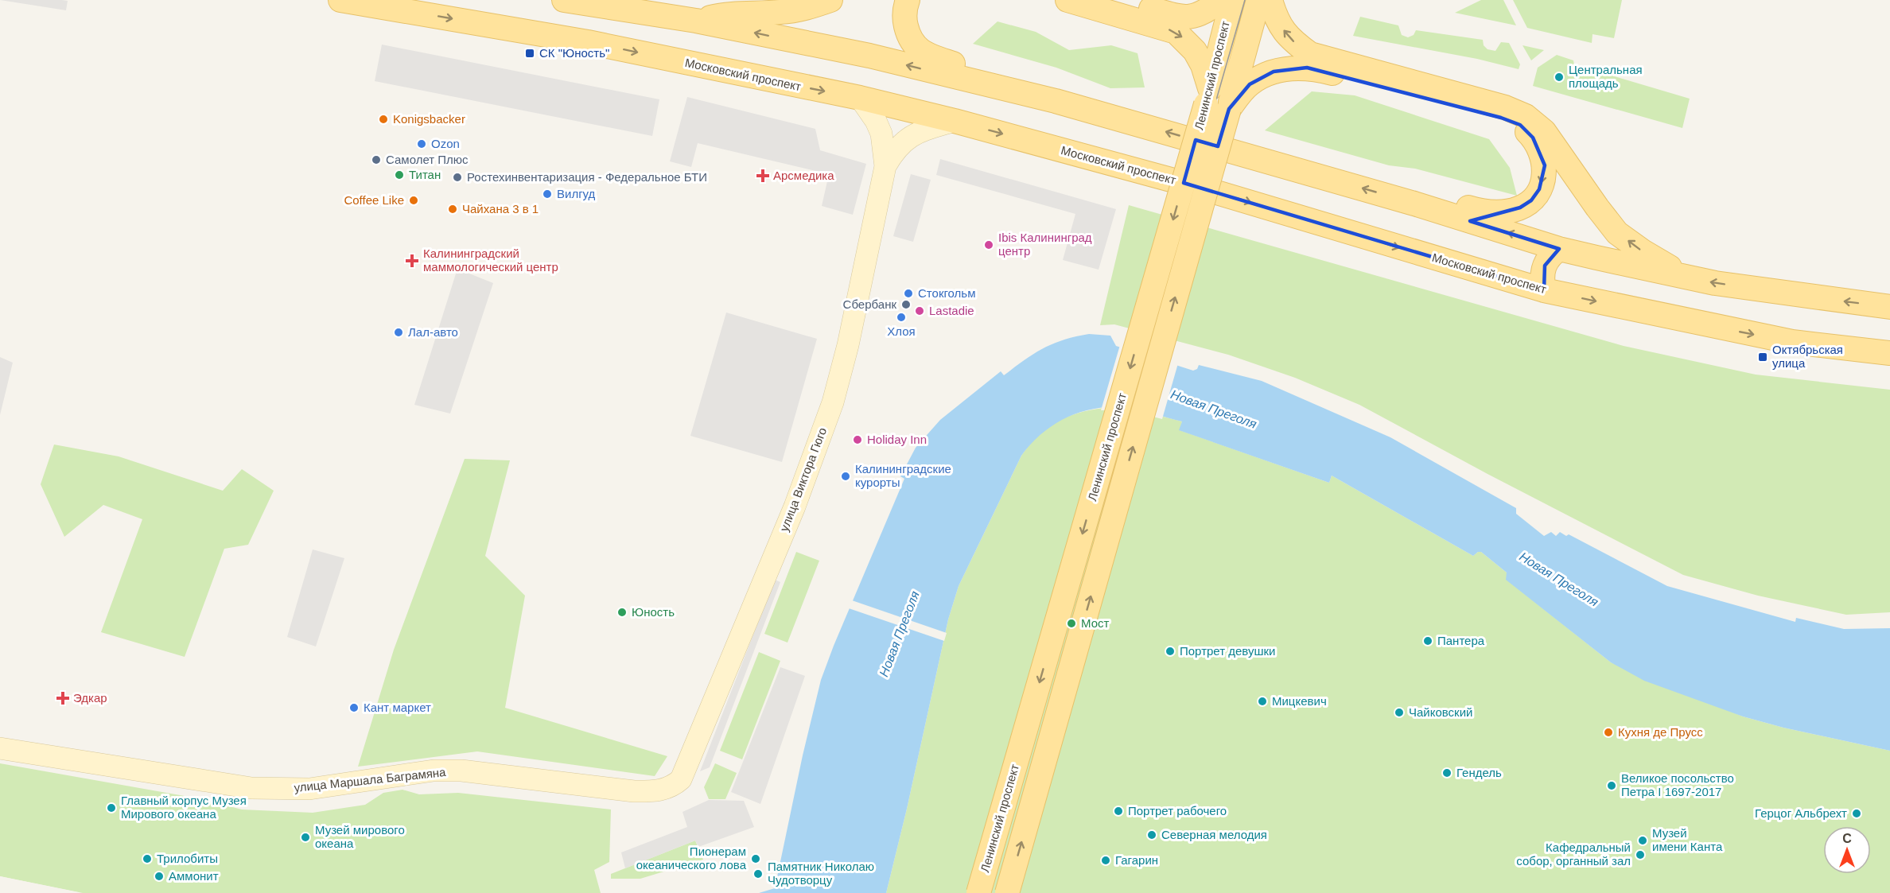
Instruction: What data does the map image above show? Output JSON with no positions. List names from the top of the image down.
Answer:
{
  "streets": {
    "main road": ["Московский проспект", "Ленинский проспект"],
    "street": ["улица Виктора Гюго", "улица Маршала Баграмяна"]
  },
  "crossings": [
    ["Московский проспект", "улица Виктора Гюго"],
    ["улица Виктора Гюго", "улица Маршала Баграмяна"]
  ],
  "water": ["Новая Преголя"],
  "places": {
    "transit": ["СК \"Юность\"", "Октябрьская улица"],
    "other": [
      "Центральная площадь",
      "Konigsbacker",
      "Ozon",
      "Самолет Плюс",
      "Титан",
      "Ростехинвентаризация - Федеральное БТИ",
      "Вилгуд",
      "Coffee Like",
      "Чайхана 3 в 1",
      "Ibis Калининград центр",
      "Стокгольм",
      "Сбербанк",
      "Lastadie",
      "Хлоя",
      "Лал-авто",
      "Holiday Inn",
      "Калининградские курорты",
      "Юность",
      "Мост",
      "Пантера",
      "Портрет девушки",
      "Мицкевич",
      "Кант маркет",
      "Чайковский",
      "Кухня де Прусс",
      "Гендель",
      "Великое посольство Петра I 1697-2017",
      "Главный корпус Музея Мирового океана",
      "Портрет рабочего",
      "Герцог Альбрехт",
      "Северная мелодия",
      "Музей мирового океана",
      "Музей имени Канта",
      "Кафедральный собор, органный зал",
      "Трилобиты",
      "Пионерам океанического лова",
      "Гагарин",
      "Памятник Николаю Чудотворцу",
      "Аммонит"
    ],
    "health": ["Арсмедика", "Калининградский маммологический центр", "Эдкар"]
  },
  "north": "top"
}
